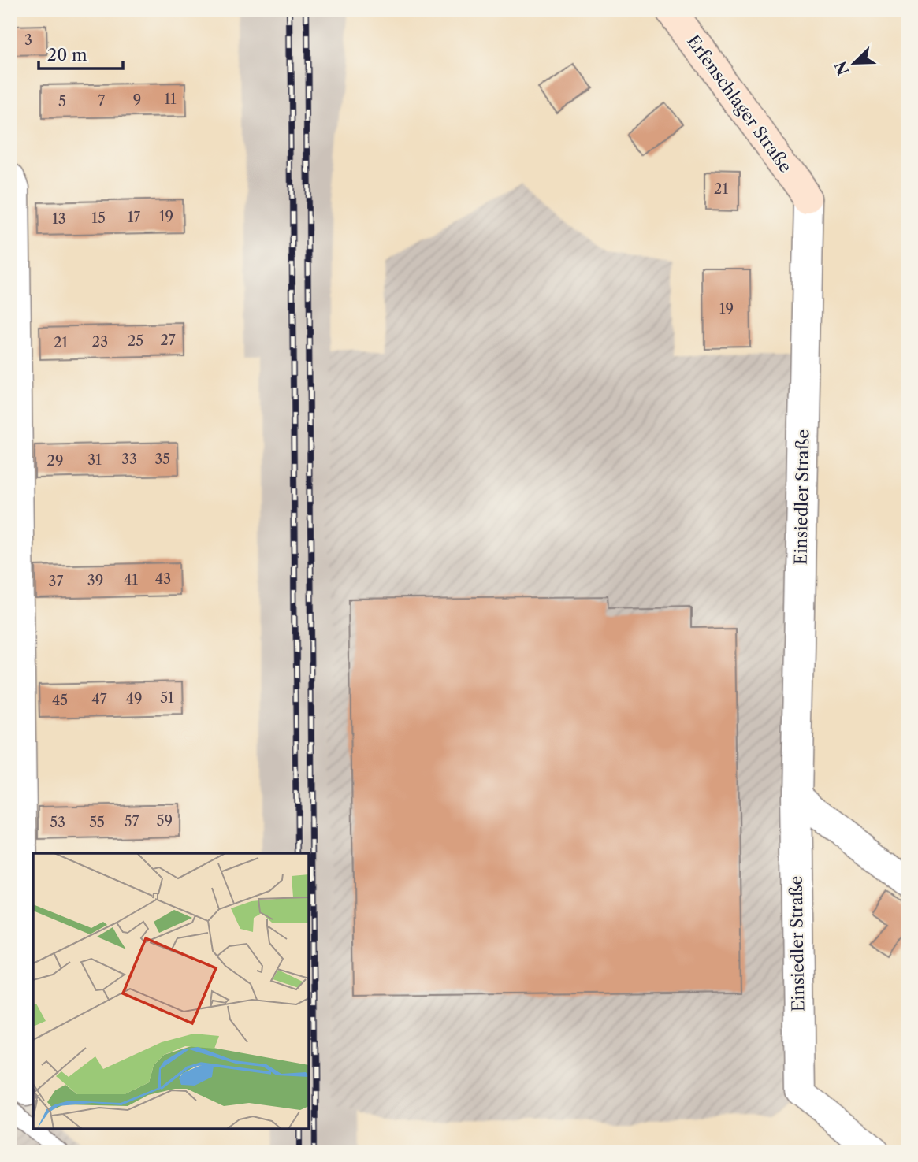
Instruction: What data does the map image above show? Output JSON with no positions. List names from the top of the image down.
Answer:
{
  "streets": {
    "main road": ["Erfenschlager Straße"],
    "street": ["Einsiedler Straße"]
  },
  "crossings": [
    ["Erfenschlager Straße", "Einsiedler Straße"]
  ],
  "house_numbers": [
    "3",
    "11",
    "9",
    "7",
    "5",
    "21",
    "19",
    "17",
    "15",
    "13",
    "19",
    "27",
    "25",
    "23",
    "21",
    "33",
    "35",
    "31",
    "29",
    "43",
    "41",
    "39",
    "37",
    "51",
    "49",
    "47",
    "45",
    "59",
    "57",
    "53",
    "55"
  ],
  "scale_bar": "20 m",
  "north": "bottom left"
}
